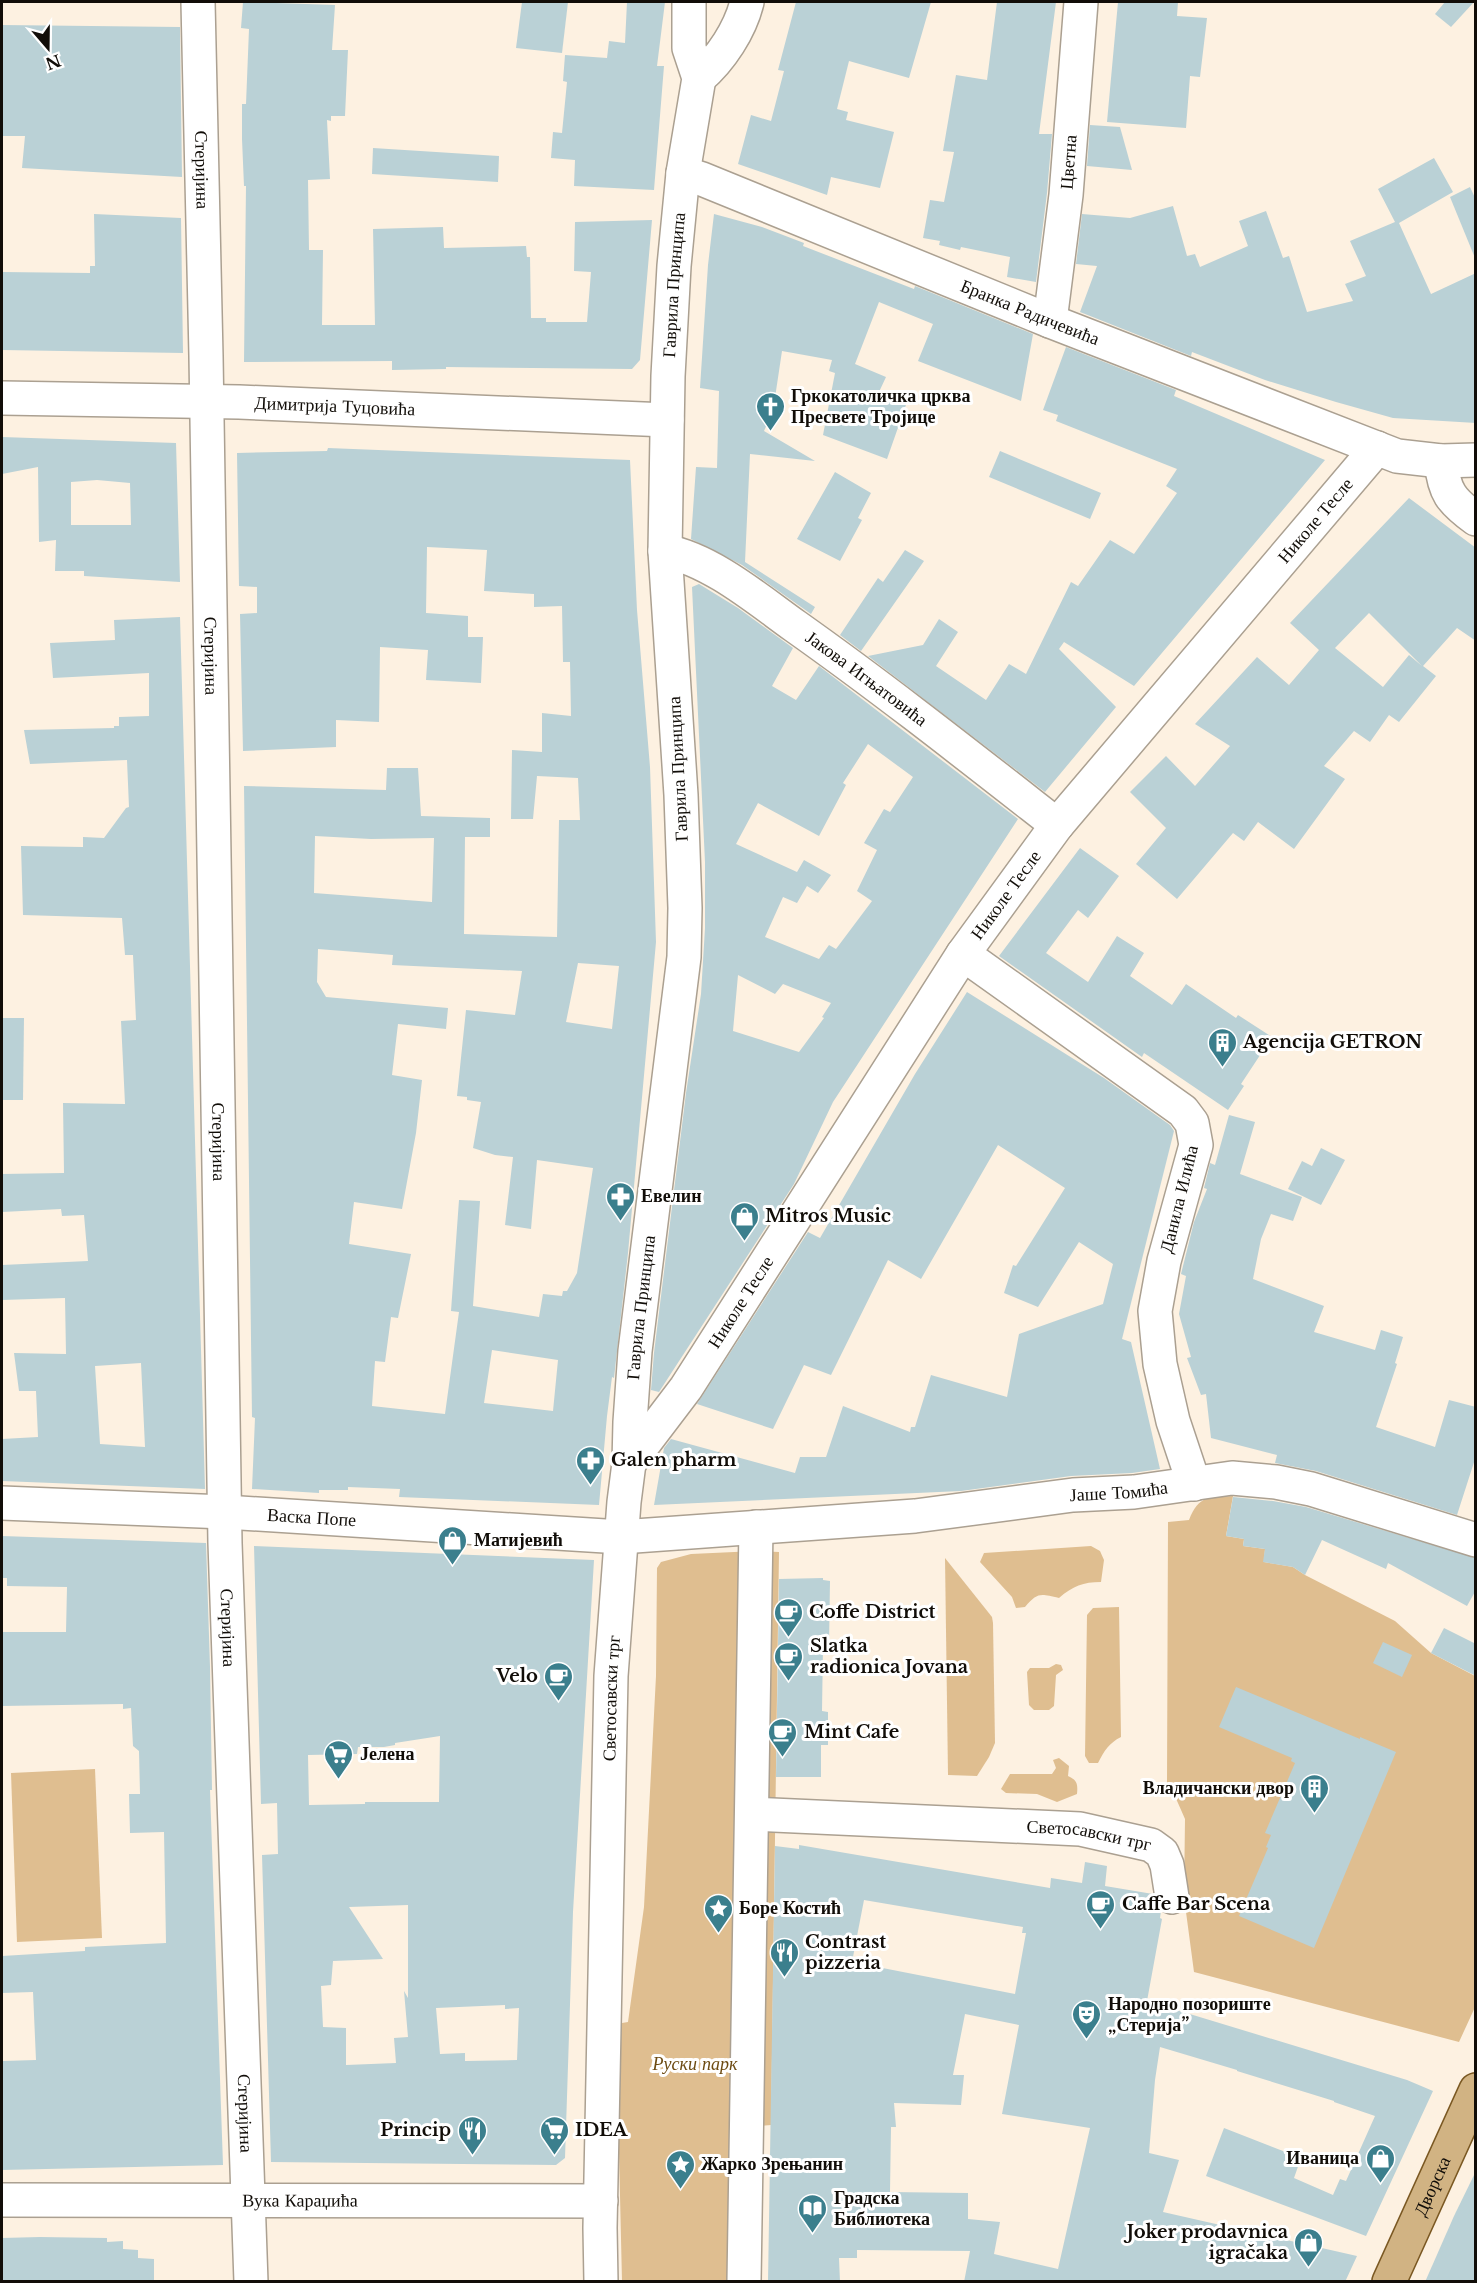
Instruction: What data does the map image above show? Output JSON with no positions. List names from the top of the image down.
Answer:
{
  "streets": {
    "main road": ["Дворска"],
    "street": [
      "Цветна",
      "Стеријина",
      "Гаврила Принципа",
      "Бранка Радичевића",
      "Димитрија Туцовића",
      "Николе Тесле",
      "Јакова Игњатовића",
      "Данила Илића",
      "Јаше Томића",
      "Васка Попе",
      "Светосавски трг",
      "Вука Караџића"
    ]
  },
  "crossings": [
    ["Цветна", "Бранка Радичевића"],
    ["Стеријина", "Димитрија Туцовића"],
    ["Стеријина", "Васка Попе"],
    ["Стеријина", "Вука Караџића"],
    ["Гаврила Принципа", "Бранка Радичевића"],
    ["Гаврила Принципа", "Димитрија Туцовића"],
    ["Гаврила Принципа", "Николе Тесле"],
    ["Гаврила Принципа", "Јакова Игњатовића"],
    ["Гаврила Принципа", "Васка Попе"],
    ["Гаврила Принципа", "Светосавски трг"],
    ["Бранка Радичевића", "Николе Тесле"],
    ["Николе Тесле", "Јакова Игњатовића"],
    ["Николе Тесле", "Данила Илића"],
    ["Данила Илића", "Јаше Томића"],
    ["Васка Попе", "Светосавски трг"],
    ["Светосавски трг", "Вука Караџића"]
  ],
  "parks": ["Руски парк"],
  "places": {
    "church": ["Гркокатоличка црква Пресвете Тројице"],
    "building": ["Agencija GETRON", "Владичански двор"],
    "pharmacy": ["Евелин", "Galen pharm"],
    "shop": [
      "Mitros Music",
      "Матијевић",
      "Иваница",
      "Joker prodavnica igračaka"
    ],
    "cafe": [
      "Coffe District",
      "Slatka radionica Jovana",
      "Velo",
      "Mint Cafe",
      "Caffe Bar Scena"
    ],
    "supermarket": ["Јелена", "IDEA"],
    "place": ["Боре Костић", "Жарко Зрењанин"],
    "restaurant": ["Contrast pizzeria", "Princip"],
    "theatre": ["Народно позориште „Стерија”"],
    "library": ["Градска Библиотека"]
  },
  "north": "bottom"
}
